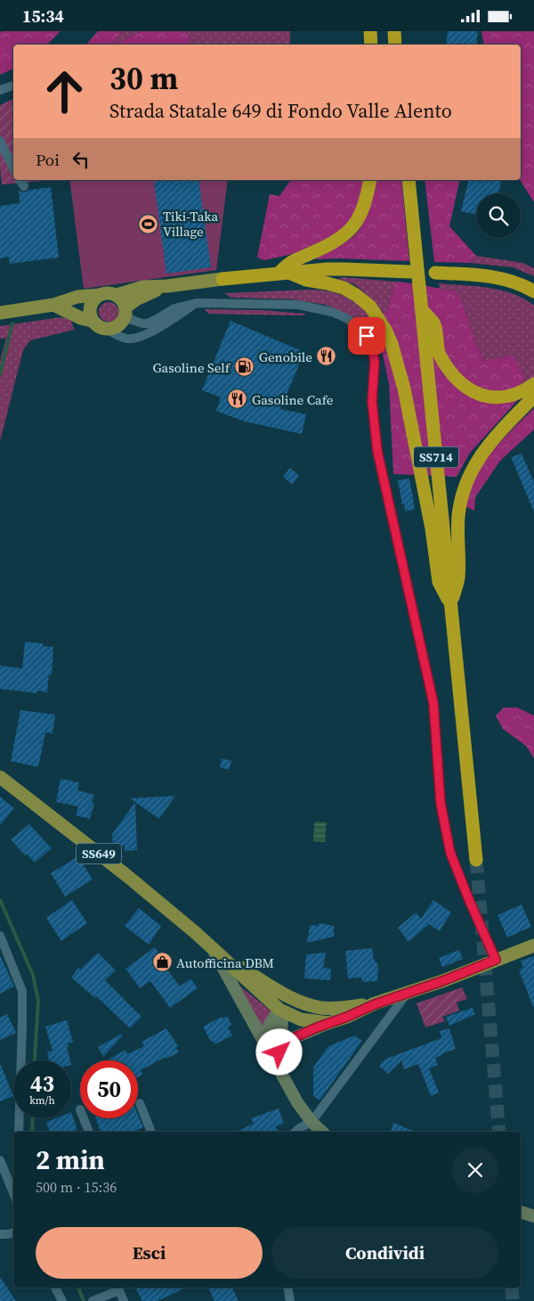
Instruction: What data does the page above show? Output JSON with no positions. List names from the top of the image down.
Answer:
{
  "streets": {
    "highway": ["SS714"],
    "main road": ["SS649"]
  },
  "places": {
    "sports": ["Tiki-Taka Village"],
    "restaurant": ["Genobile", "Gasoline Cafe"],
    "fuel station": ["Gasoline Self"],
    "shop": ["Autofficina DBM"]
  },
  "page": {
    "status": "15:34",
    "turn": ["30 m", "Strada Statale 649 di Fondo Valle Alento"],
    "then": "Poi",
    "speed": "43 km/h",
    "limit": "50",
    "heading": ["2 min", "500 m · 15:36"],
    "buttons": ["Esci", "Condividi"]
  }
}
